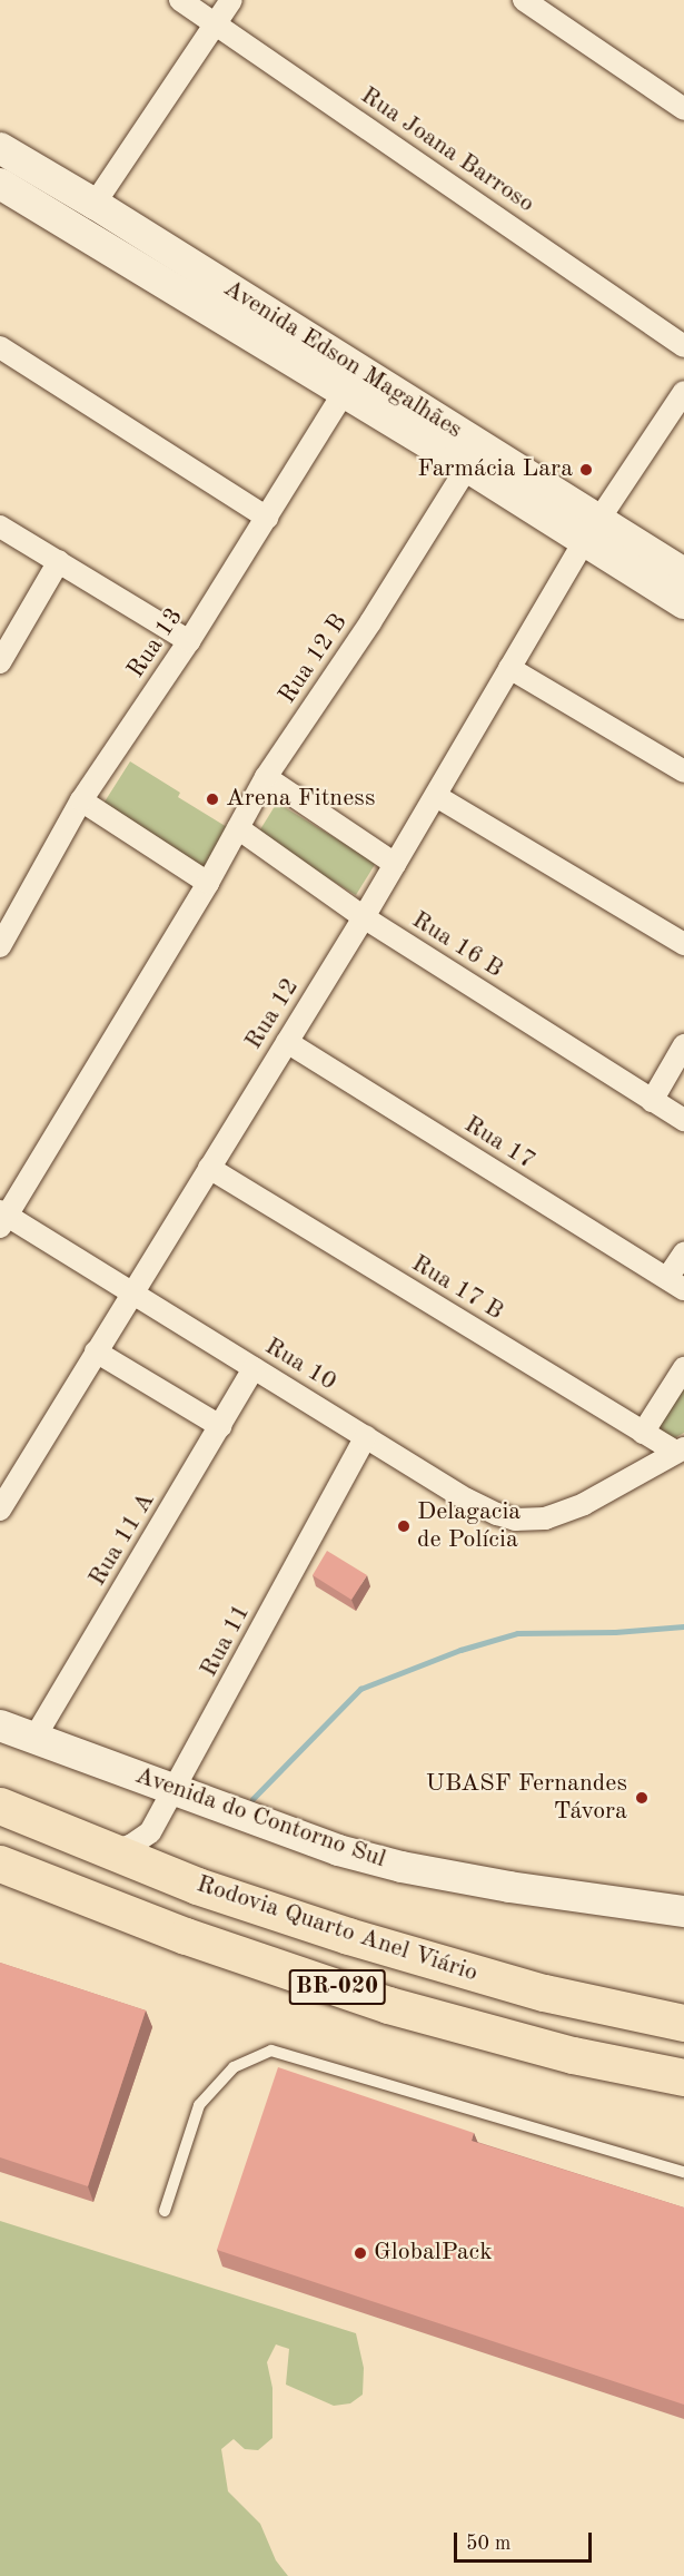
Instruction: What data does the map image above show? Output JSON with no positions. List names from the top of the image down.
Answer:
{
  "streets": {
    "highway": ["Rodovia Quarto Anel Viário", "BR-020"],
    "street": [
      "Rua Joana Barroso",
      "Avenida Edson Magalhães",
      "Rua 13",
      "Rua 12 B",
      "Rua 16 B",
      "Rua 12",
      "Rua 17",
      "Rua 17 B",
      "Rua 10",
      "Rua 11 A",
      "Rua 11",
      "Avenida do Contorno Sul"
    ]
  },
  "crossings": [
    ["Avenida Edson Magalhães", "Rua 13"],
    ["Avenida Edson Magalhães", "Rua 12 B"],
    ["Avenida Edson Magalhães", "Rua 12"],
    ["Rua 12 B", "Rua 16 B"],
    ["Rua 12 B", "Rua 10"],
    ["Rua 16 B", "Rua 12"],
    ["Rua 12", "Rua 17"],
    ["Rua 12", "Rua 17 B"],
    ["Rua 12", "Rua 10"],
    ["Rua 17 B", "Rua 10"],
    ["Rua 10", "Rua 11 A"],
    ["Rua 10", "Rua 11"],
    ["Rua 11 A", "Avenida do Contorno Sul"],
    ["Rua 11", "Avenida do Contorno Sul"],
    ["Rua 11", "Rodovia Quarto Anel Viário"]
  ],
  "places": [
    "Farmácia Lara",
    "Arena Fitness",
    "Delagacia de Polícia",
    "UBASF Fernandes Távora",
    "GlobalPack"
  ],
  "scale_bar": "50 m"
}
